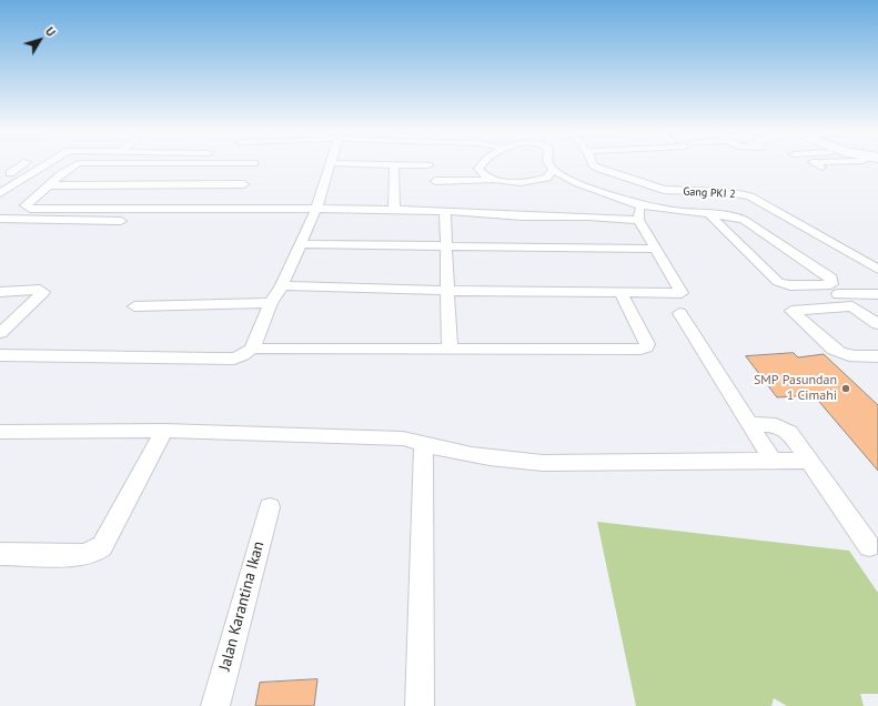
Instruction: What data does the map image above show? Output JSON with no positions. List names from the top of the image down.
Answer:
{
  "streets": {
    "street": ["Gang PKI 2", "Jalan Karantina Ikan"]
  },
  "places": ["SMP Pasundan 1 Cimahi"],
  "north": "top right"
}
